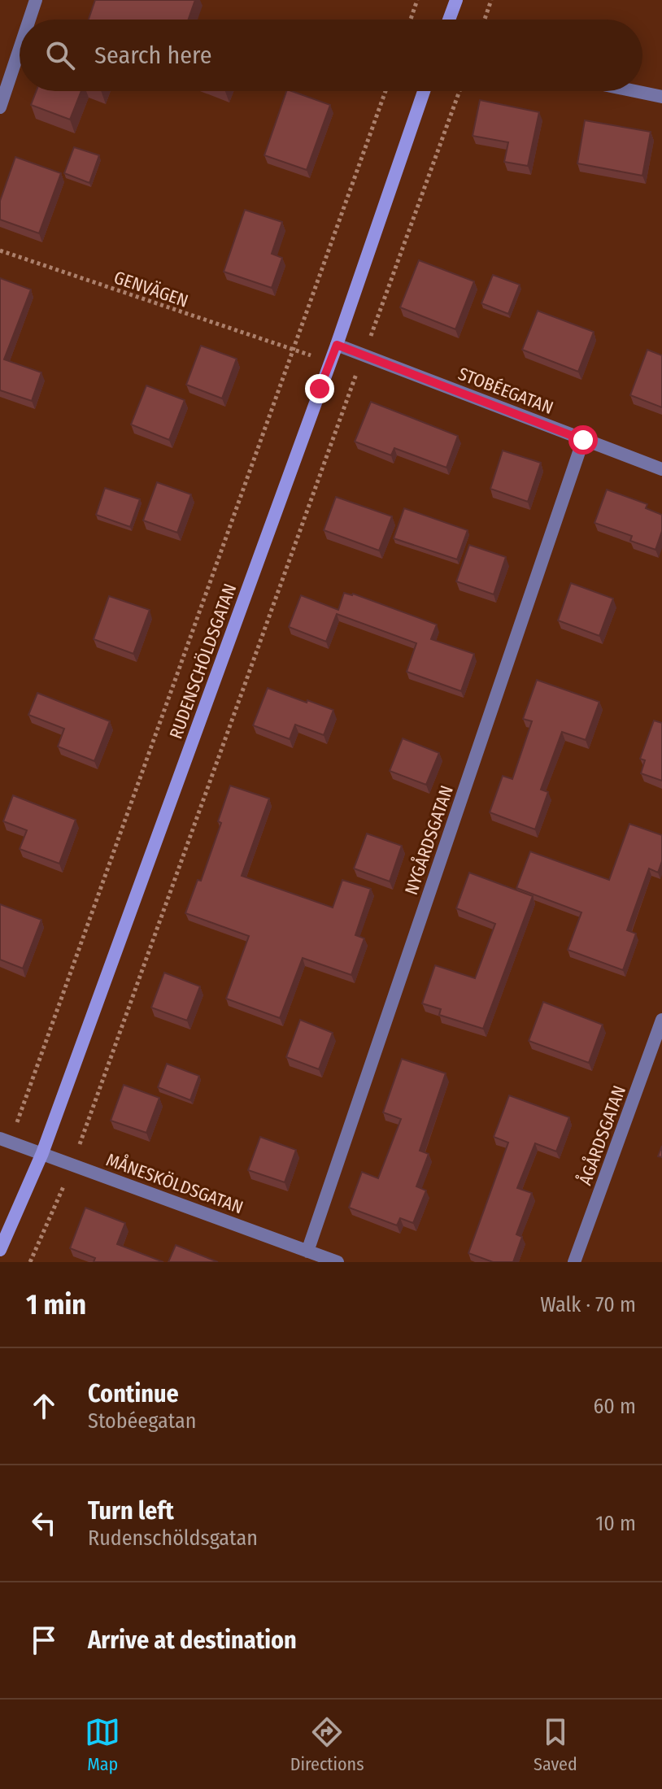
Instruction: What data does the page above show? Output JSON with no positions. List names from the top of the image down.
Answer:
{
  "streets": {
    "street": [
      "STOBÉEGATAN",
      "RUDENSCHÖLDSGATAN",
      "NYGÅRDSGATAN",
      "ÅGÅRDSGATAN",
      "MÅNESKÖLDSGATAN"
    ],
    "path": ["GENVÄGEN"]
  },
  "crossings": [
    ["STOBÉEGATAN", "RUDENSCHÖLDSGATAN"],
    ["STOBÉEGATAN", "NYGÅRDSGATAN"],
    ["RUDENSCHÖLDSGATAN", "MÅNESKÖLDSGATAN"],
    ["NYGÅRDSGATAN", "MÅNESKÖLDSGATAN"]
  ],
  "page": {
    "search": "Search here",
    "heading": ["1 min", "Walk · 70 m"],
    "list": [
      ["Continue", "Stobéegatan", "60 m"],
      ["Turn left", "Rudenschöldsgatan", "10 m"],
      "Arrive at destination"
    ],
    "nav": ["Map", "Directions", "Saved"]
  }
}
